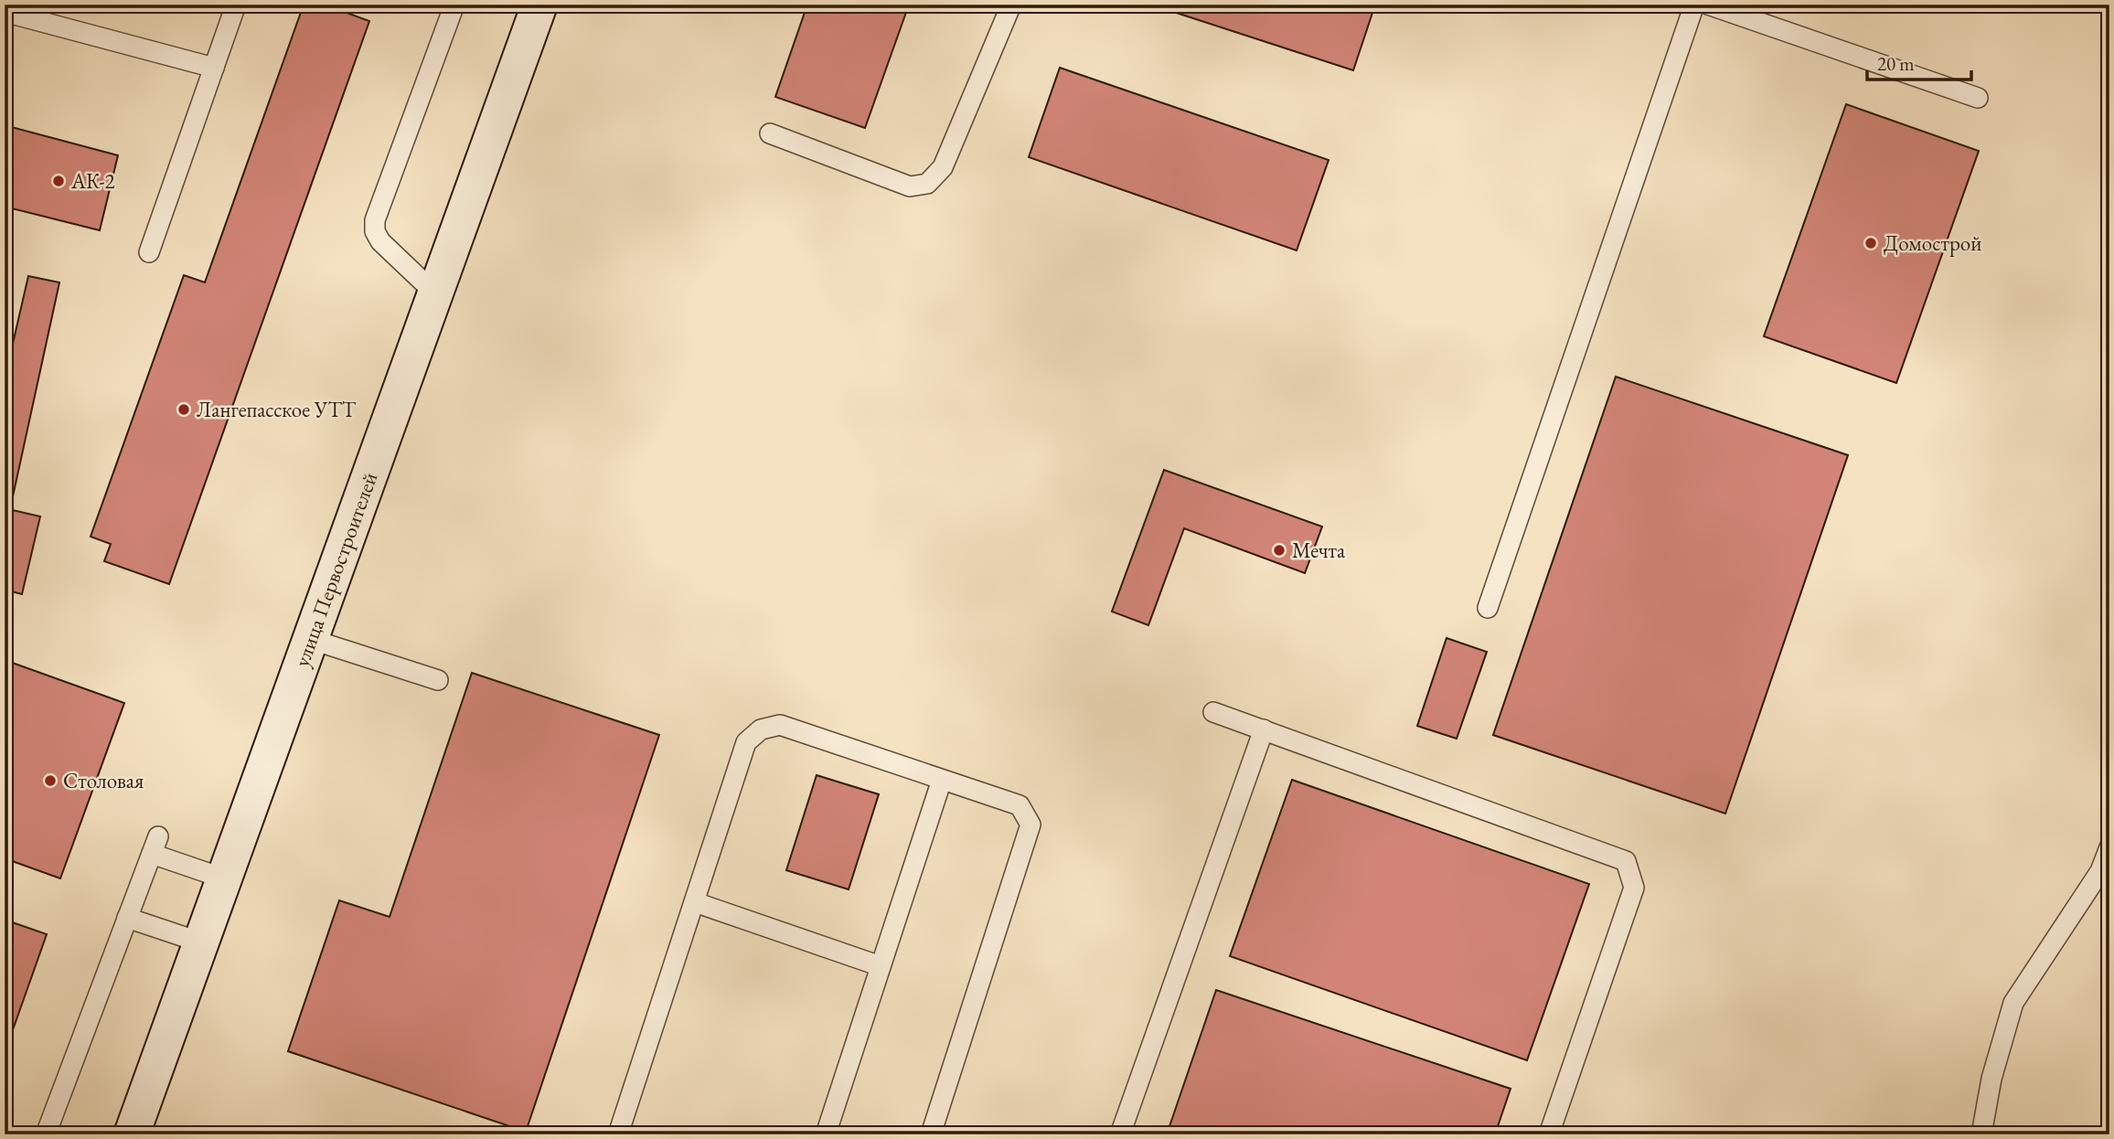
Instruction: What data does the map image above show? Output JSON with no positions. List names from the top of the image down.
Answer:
{
  "streets": {
    "street": ["улица Первостроителей"]
  },
  "places": [
    "АК-2",
    "Домострой",
    "Лангепасское УТТ",
    "Мечта",
    "Столовая"
  ],
  "scale_bar": "20 m"
}
